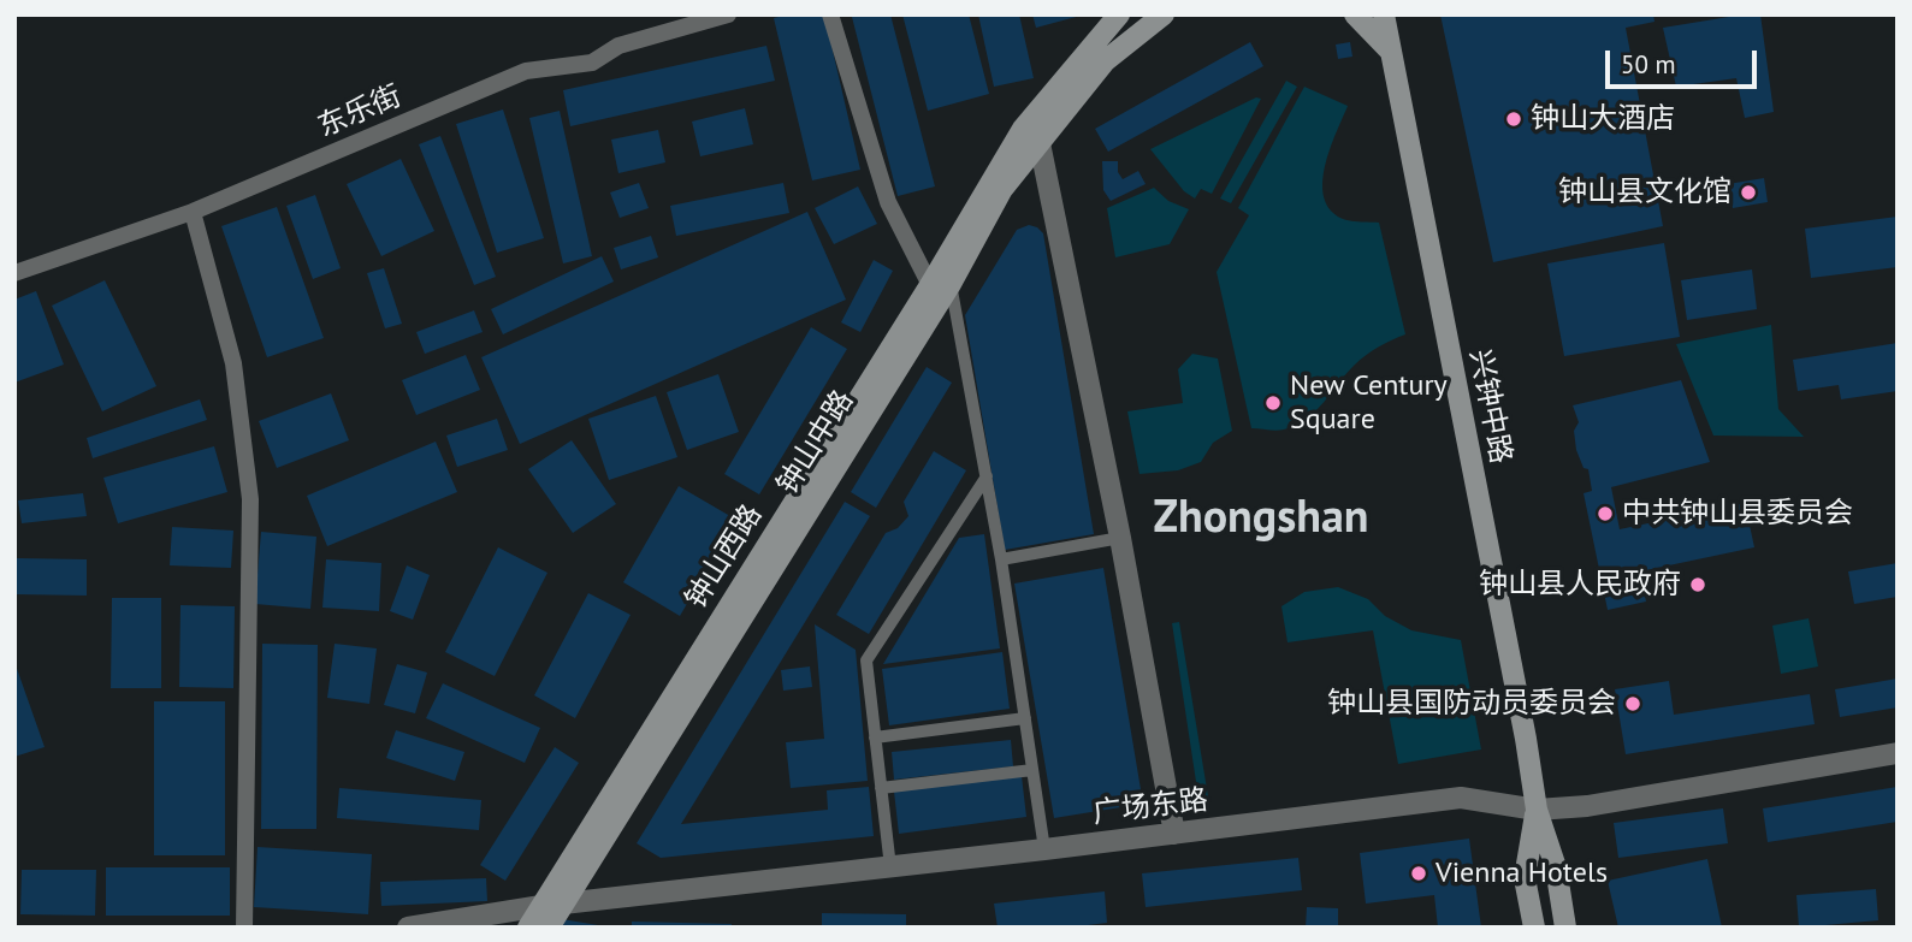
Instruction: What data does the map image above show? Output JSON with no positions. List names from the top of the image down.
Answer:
{
  "streets": {
    "main road": ["兴钟中路", "钟山西路"],
    "street": ["东乐街", "广场东路"]
  },
  "crossings": [
    ["兴钟中路", "广场东路"],
    ["钟山西路", "广场东路"]
  ],
  "districts": ["Zhongshan"],
  "places": [
    "钟山大酒店",
    "钟山县文化馆",
    "New Century Square",
    "中共钟山县委员会",
    "钟山县人民政府",
    "钟山县国防动员委员会",
    "Vienna Hotels"
  ],
  "scale_bar": "50 m"
}
